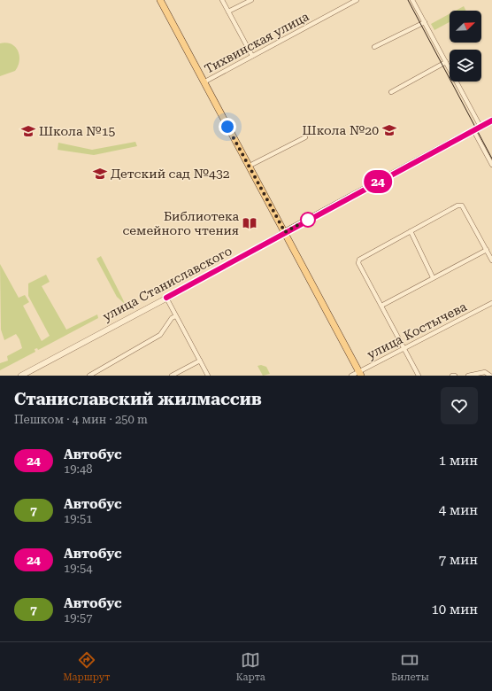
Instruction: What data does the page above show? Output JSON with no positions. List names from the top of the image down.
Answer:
{
  "streets": {
    "main road": ["улица Станиславского"],
    "street": ["Тихвинская улица", "улица Костычева"]
  },
  "places": {
    "school or university": ["Школа №20", "Школа №15", "Детский сад №432"],
    "library": ["Библиотека семейного чтения"]
  },
  "lines": ["bus line 24"],
  "north": "top right",
  "page": {
    "on_map": "24",
    "heading": ["Станиславский жилмассив", "Пешком · 4 мин · 250 m"],
    "list": [
      {
        "mark": "24",
        "name": "Автобус",
        "note": "19:48",
        "value": "1 мин"
      },
      {
        "mark": "7",
        "name": "Автобус",
        "note": "19:51",
        "value": "4 мин"
      },
      {
        "mark": "24",
        "name": "Автобус",
        "note": "19:54",
        "value": "7 мин"
      },
      {
        "mark": "7",
        "name": "Автобус",
        "note": "19:57",
        "value": "10 мин"
      }
    ],
    "tabs": ["Маршрут", "Карта", "Билеты"]
  }
}
